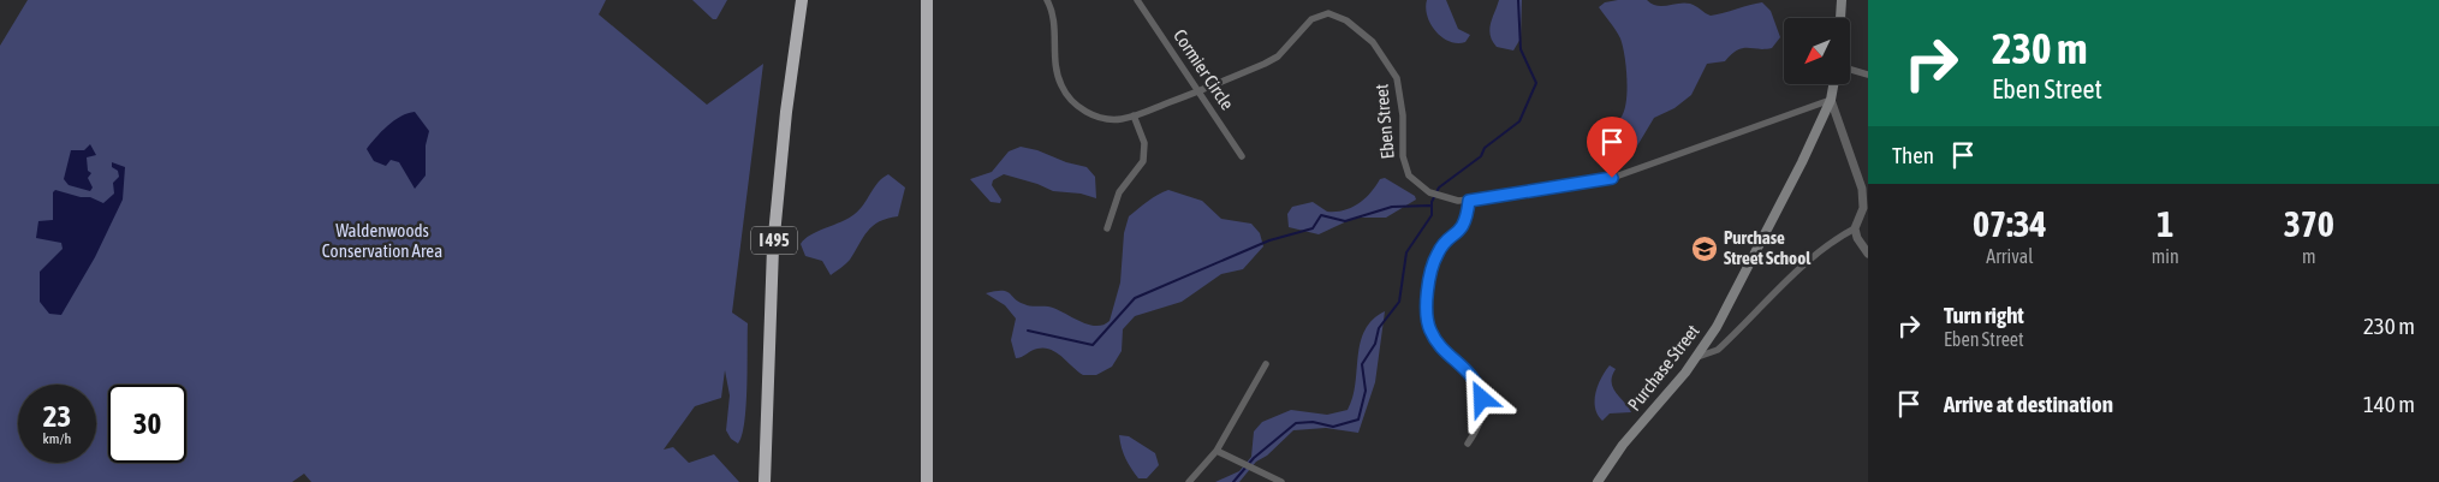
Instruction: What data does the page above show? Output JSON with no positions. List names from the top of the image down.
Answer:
{
  "streets": {
    "highway": ["I 495"],
    "main road": ["Purchase Street"],
    "street": ["Cormier Circle", "Eben Street"]
  },
  "crossings": [
    ["Cormier Circle", "Eben Street"],
    ["Eben Street", "Purchase Street"]
  ],
  "parks": ["Waldenwoods Conservation Area"],
  "places": {
    "school or university": ["Purchase Street School"]
  },
  "north": "bottom left",
  "page": {
    "turn": ["230 m", "Eben Street"],
    "then": "Then",
    "eta": [
      "07:34",
      "Arrival",
      "1",
      "min",
      "370",
      "m"
    ],
    "list": [
      {
        "name": "Turn right",
        "note": "Eben Street",
        "value": "230 m"
      },
      {
        "name": "Arrive at destination",
        "value": "140 m"
      }
    ],
    "speed": "23 km/h",
    "limit": "30"
  }
}
